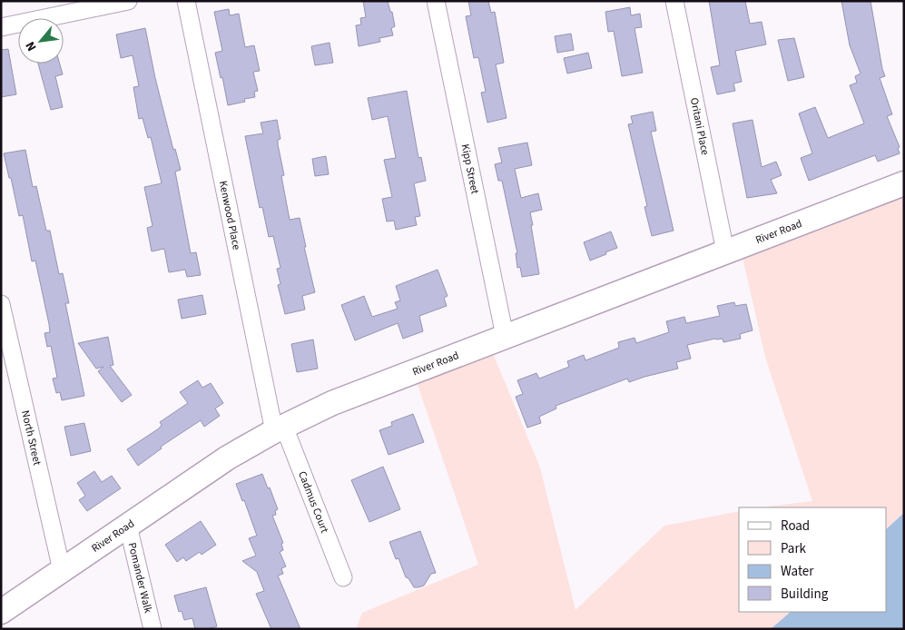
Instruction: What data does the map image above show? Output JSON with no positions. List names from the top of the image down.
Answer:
{
  "streets": {
    "main road": ["River Road"],
    "street": [
      "Oritani Place",
      "Kipp Street",
      "Kenwood Place",
      "North Street",
      "Cadmus Court",
      "Pomander Walk"
    ]
  },
  "crossings": [
    ["Oritani Place", "River Road"],
    ["Kipp Street", "River Road"],
    ["Kenwood Place", "River Road"],
    ["Kenwood Place", "Cadmus Court"],
    ["River Road", "North Street"],
    ["River Road", "Cadmus Court"],
    ["River Road", "Pomander Walk"]
  ],
  "legend": [
    "Road",
    "Park",
    "Water",
    "Building"
  ],
  "north": "bottom left"
}
